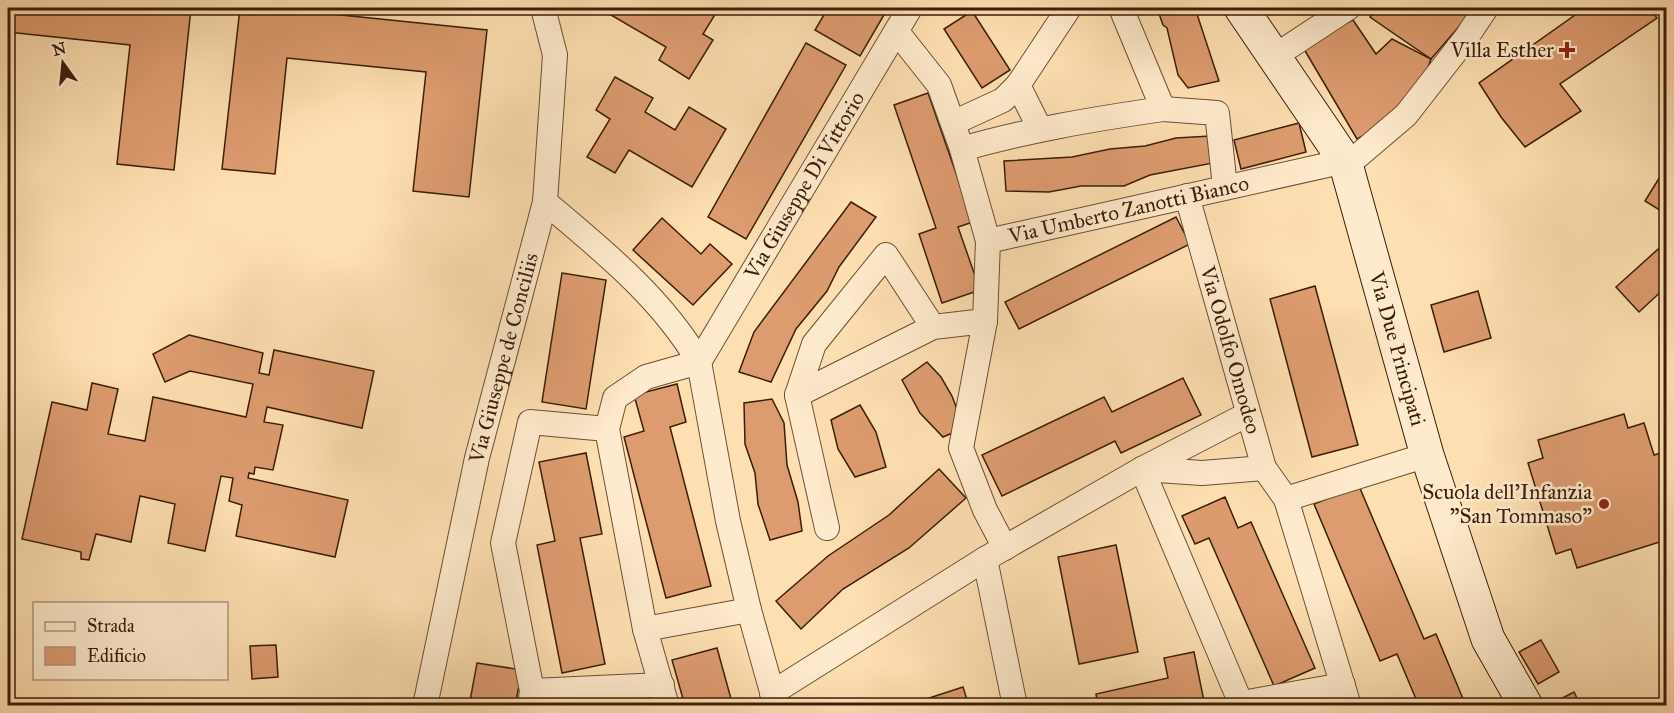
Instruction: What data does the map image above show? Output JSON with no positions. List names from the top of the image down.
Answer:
{
  "streets": {
    "street": [
      "Via Giuseppe Di Vittorio",
      "Via Umberto Zanotti Bianco",
      "Via Due Principati",
      "Via Odolfo Omodeo",
      "Via Giuseppe de Conciliis"
    ]
  },
  "crossings": [
    ["Via Umberto Zanotti Bianco", "Via Due Principati"],
    ["Via Umberto Zanotti Bianco", "Via Odolfo Omodeo"]
  ],
  "places": {
    "health": ["Villa Esther"],
    "other": ["Scuola dell'Infanzia \"San Tommaso\""]
  },
  "legend": ["Strada", "Edificio"],
  "north": "top"
}
